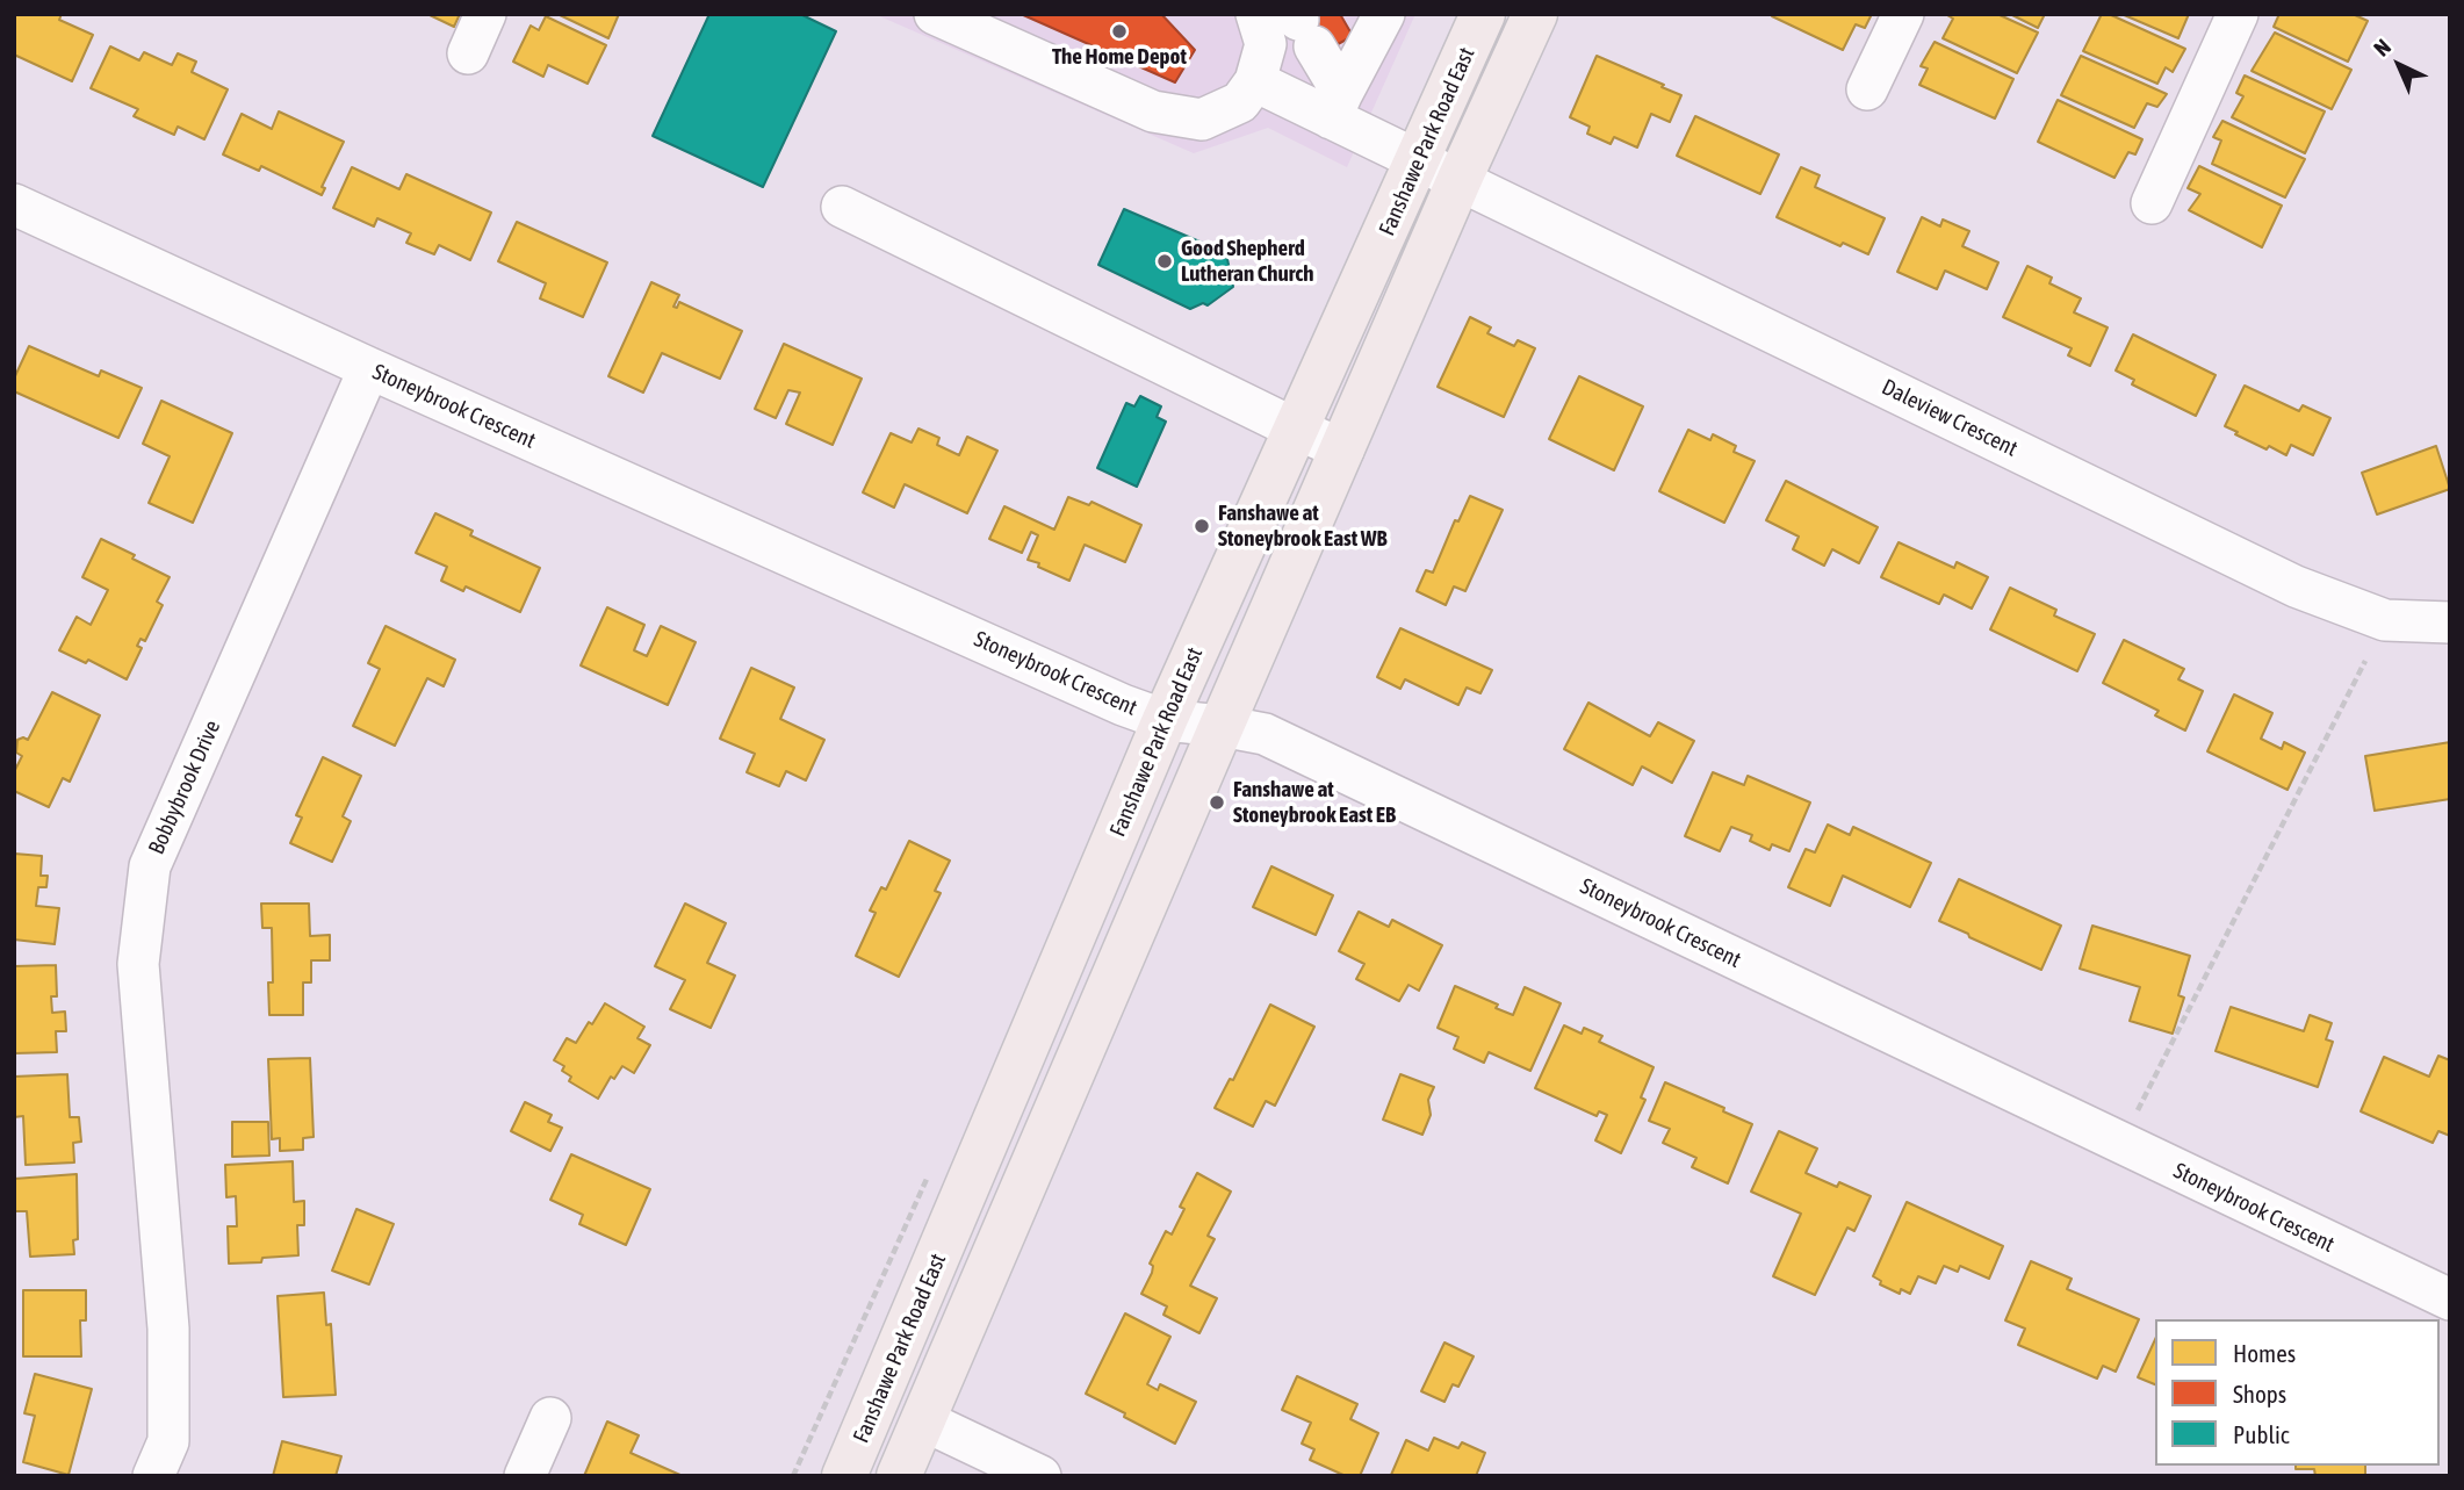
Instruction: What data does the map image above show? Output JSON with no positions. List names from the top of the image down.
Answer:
{
  "streets": {
    "main road": ["Fanshawe Park Road East"],
    "street": ["Stoneybrook Crescent", "Daleview Crescent", "Bobbybrook Drive"]
  },
  "crossings": [
    ["Fanshawe Park Road East", "Stoneybrook Crescent"],
    ["Fanshawe Park Road East", "Daleview Crescent"],
    ["Stoneybrook Crescent", "Bobbybrook Drive"]
  ],
  "places": [
    "The Home Depot",
    "Good Shepherd Lutheran Church",
    "Fanshawe at Stoneybrook East WB",
    "Fanshawe at Stoneybrook East EB"
  ],
  "legend": ["Homes", "Shops", "Public"],
  "north": "top left"
}
